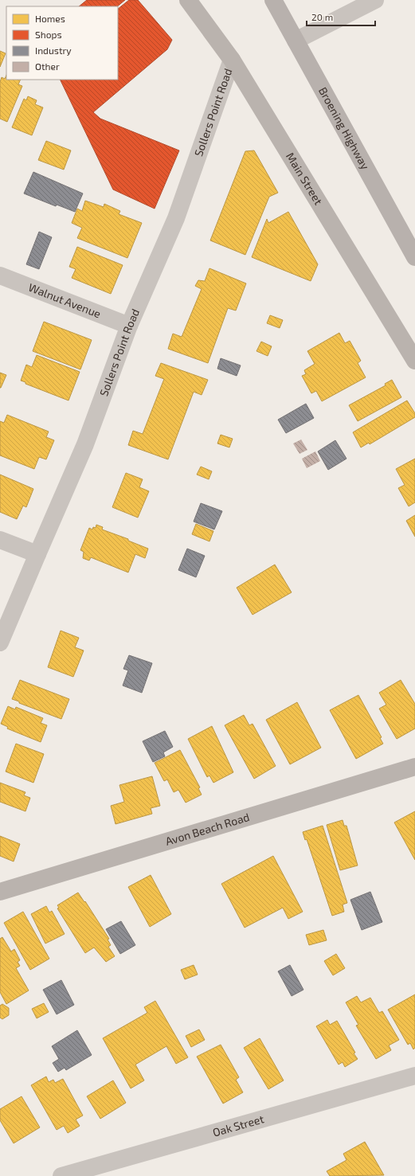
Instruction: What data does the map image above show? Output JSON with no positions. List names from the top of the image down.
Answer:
{
  "streets": {
    "main road": ["Broening Highway"],
    "street": [
      "Sollers Point Road",
      "Main Street",
      "Walnut Avenue",
      "Avon Beach Road",
      "Oak Street"
    ]
  },
  "crossings": [
    ["Sollers Point Road", "Main Street"],
    ["Sollers Point Road", "Walnut Avenue"]
  ],
  "legend": [
    "Homes",
    "Shops",
    "Industry",
    "Other"
  ],
  "scale_bar": "20 m"
}
